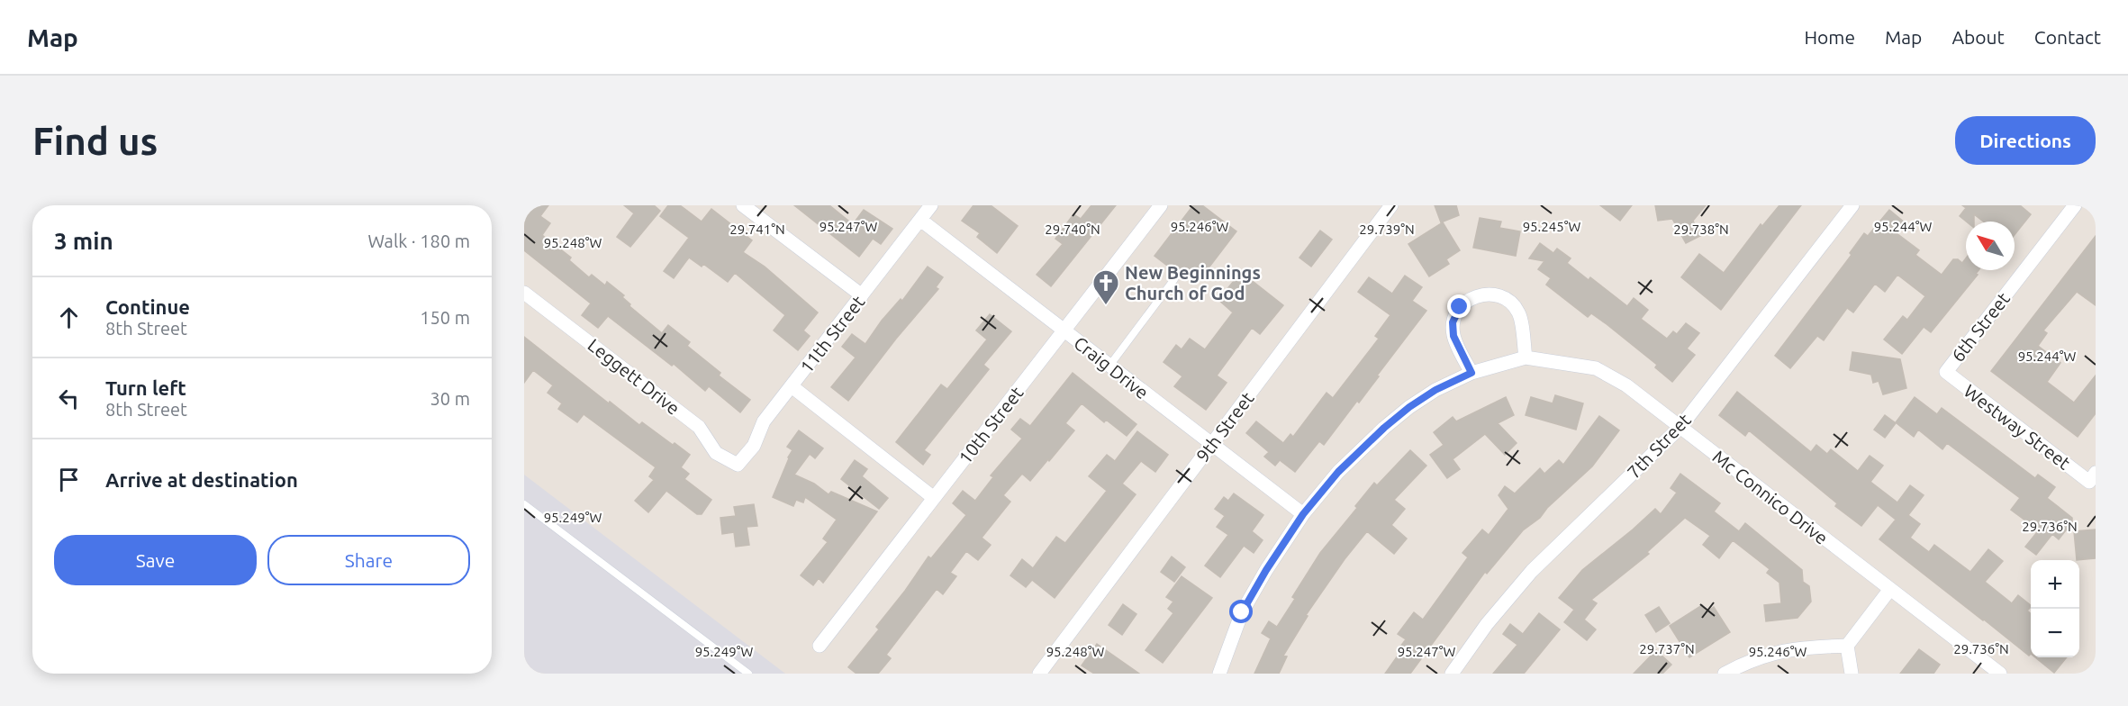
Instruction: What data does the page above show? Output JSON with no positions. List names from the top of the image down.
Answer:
{
  "streets": {
    "street": [
      "6th Street",
      "11th Street",
      "Craig Drive",
      "Leggett Drive",
      "10th Street",
      "9th Street",
      "Westway Street",
      "7th Street",
      "Mc Connico Drive"
    ]
  },
  "crossings": [
    ["6th Street", "Westway Street"],
    ["11th Street", "Craig Drive"],
    ["11th Street", "Leggett Drive"],
    ["Craig Drive", "10th Street"],
    ["Craig Drive", "9th Street"],
    ["7th Street", "Mc Connico Drive"]
  ],
  "places": {
    "church": ["New Beginnings Church of God"]
  },
  "north": "top left",
  "page": {
    "header": "Map",
    "nav": [
      "Home",
      "Map",
      "About",
      "Contact"
    ],
    "buttons": [
      "Directions",
      ["Save", "Share"]
    ],
    "title": "Find us",
    "heading": ["3 min", "Walk · 180 m"],
    "list": [
      ["Continue", "8th Street", "150 m"],
      ["Turn left", "8th Street", "30 m"],
      "Arrive at destination"
    ],
    "map_buttons": ["+", "−"]
  },
  "coordinates": [
    "95.247°W",
    "95.246°W",
    "95.245°W",
    "95.244°W",
    "29.741°N",
    "29.740°N",
    "29.739°N",
    "29.738°N",
    "95.248°W",
    "95.249°W",
    "29.736°N",
    "29.737°N"
  ]
}
